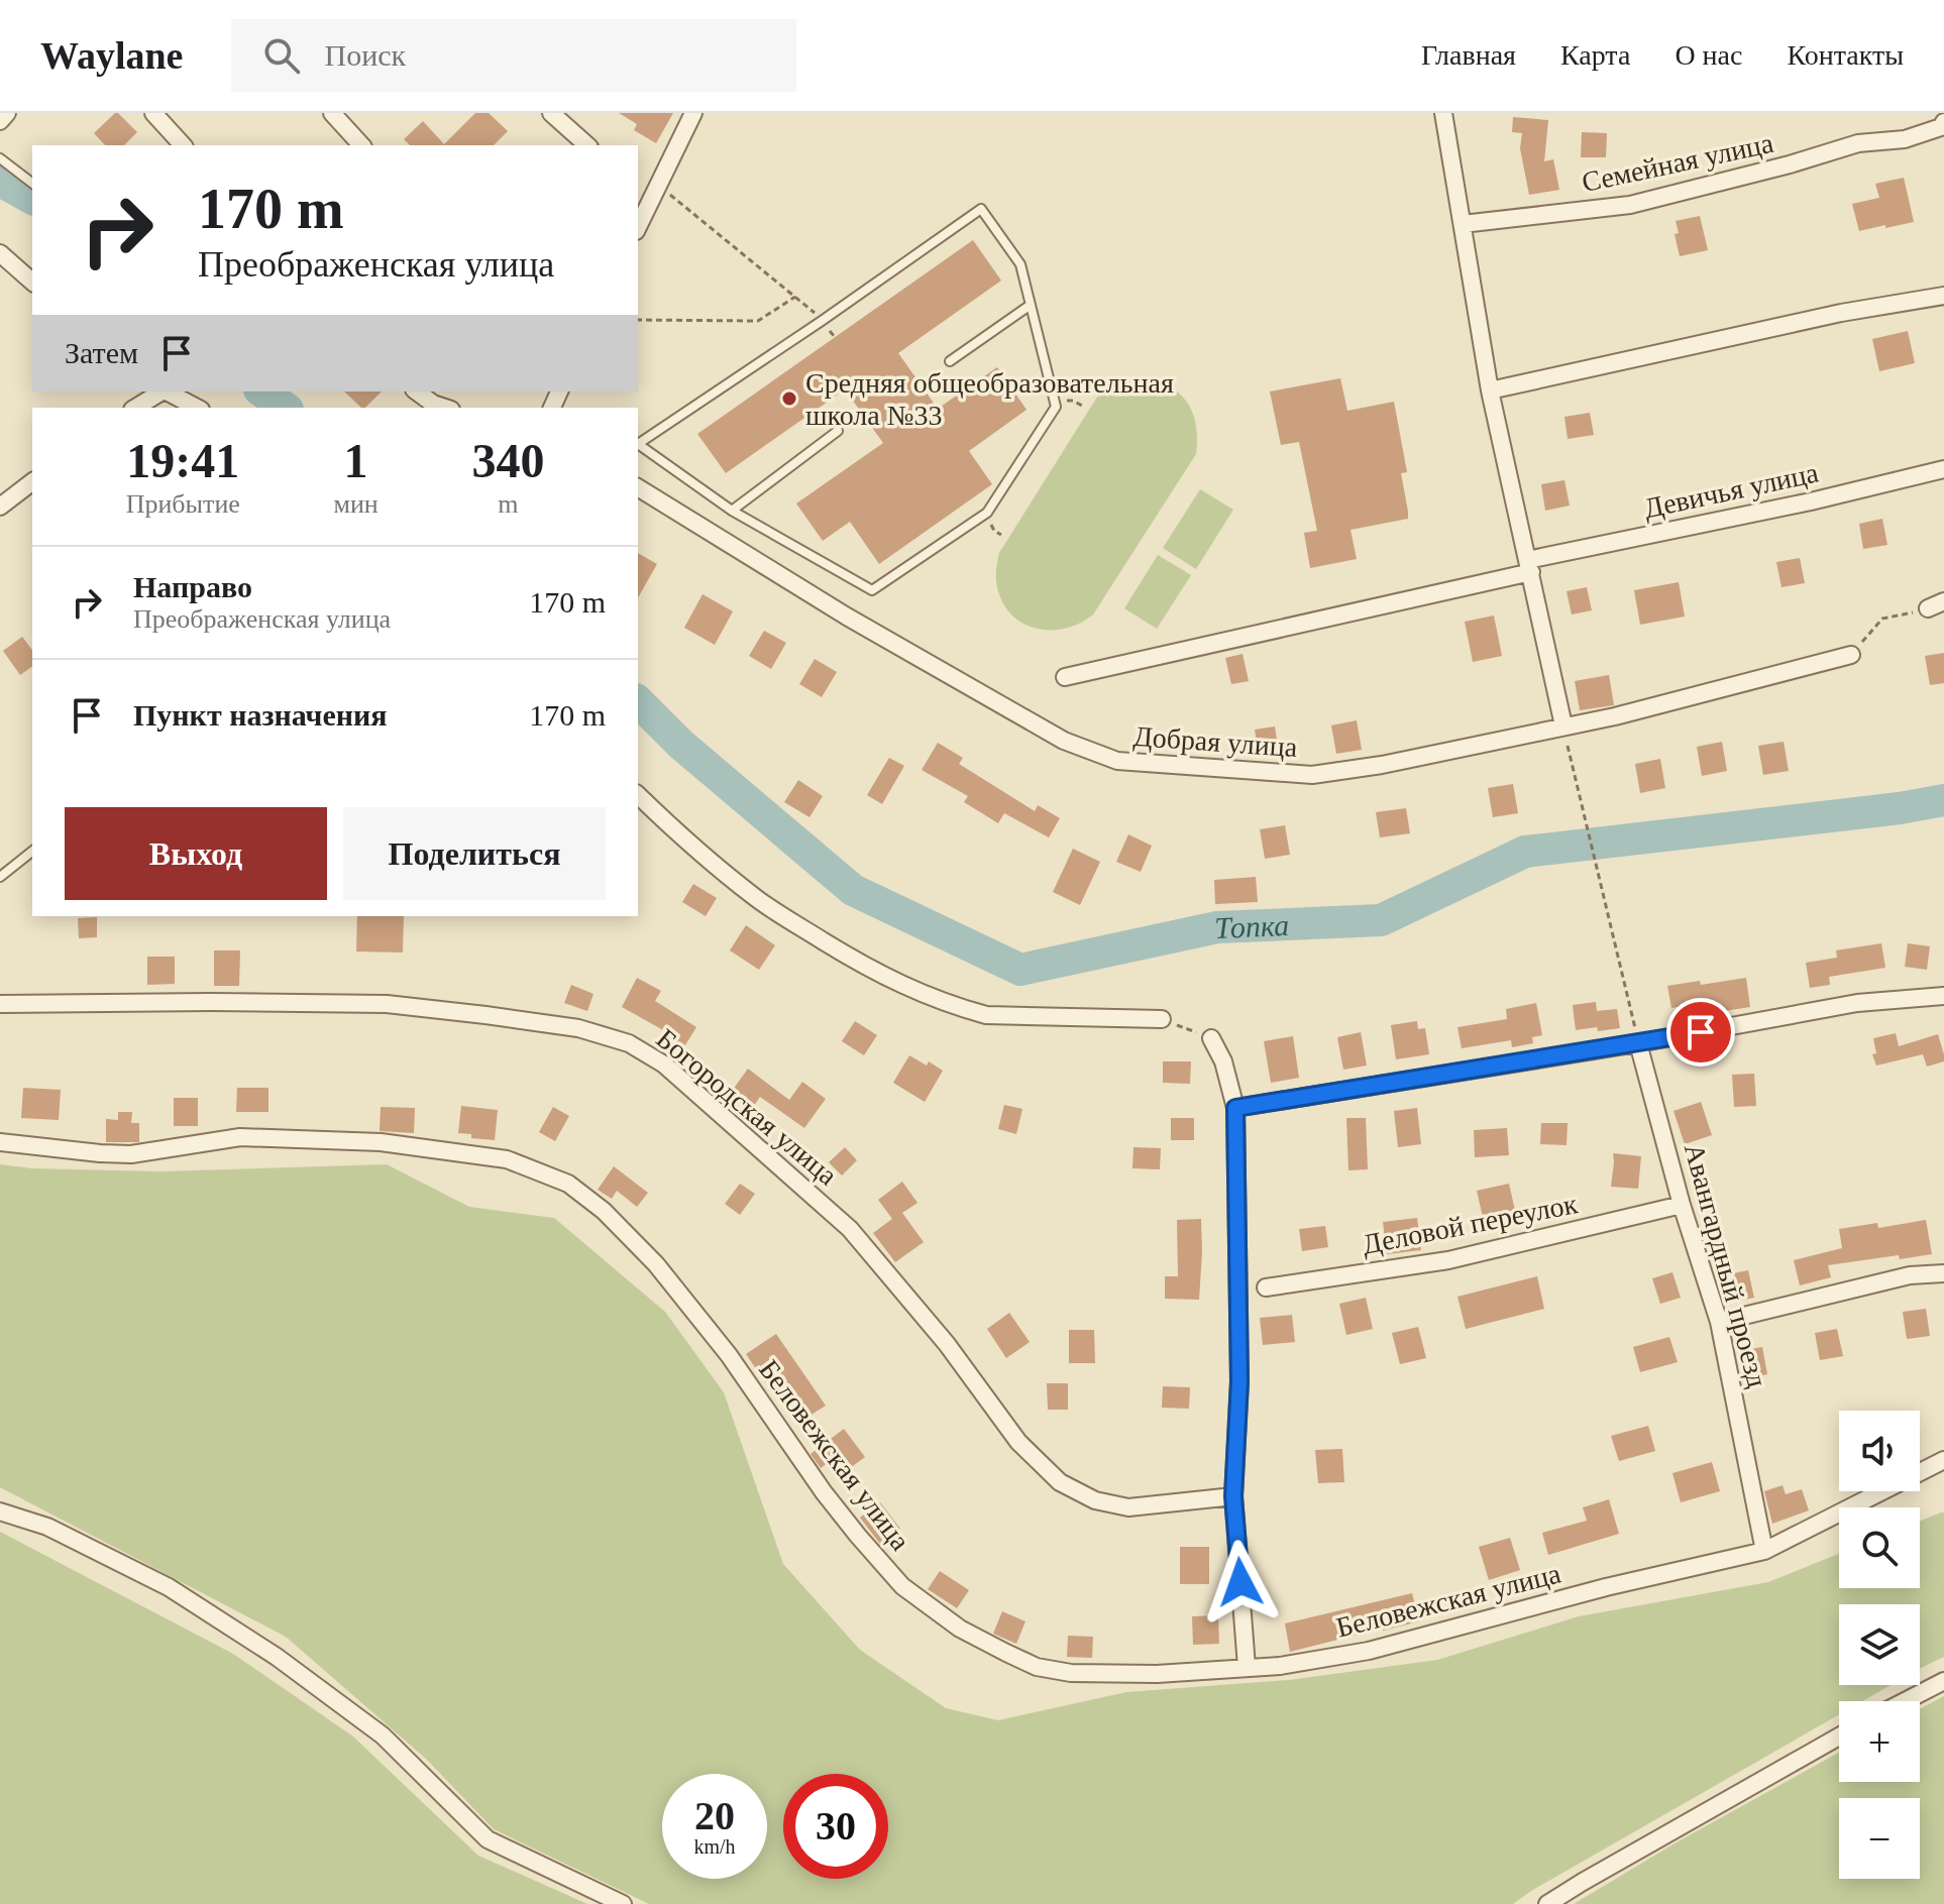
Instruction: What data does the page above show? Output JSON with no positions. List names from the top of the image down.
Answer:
{
  "streets": {
    "street": [
      "Семейная улица",
      "Девичья улица",
      "Добрая улица",
      "Богородская улица",
      "Деловой переулок",
      "Авангардный проезд",
      "Беловежская улица"
    ]
  },
  "crossings": [
    ["Деловой переулок", "Авангардный проезд"],
    ["Авангардный проезд", "Беловежская улица"]
  ],
  "water": ["Топка"],
  "places": ["Средняя общеобразовательная школа №33"],
  "page": {
    "header": "Waylane",
    "search": "Поиск",
    "nav": [
      "Главная",
      "Карта",
      "О нас",
      "Контакты"
    ],
    "turn": ["170 m", "Преображенская улица"],
    "then": "Затем",
    "eta": [
      "19:41",
      "Прибытие",
      "1",
      "мин",
      "340",
      "m"
    ],
    "list": [
      {
        "name": "Направо",
        "note": "Преображенская улица",
        "value": "170 m"
      },
      {
        "name": "Пункт назначения",
        "value": "170 m"
      }
    ],
    "buttons": ["Выход", "Поделиться"],
    "map_buttons": ["+", "−"],
    "speed": "20 km/h",
    "limit": "30"
  }
}
